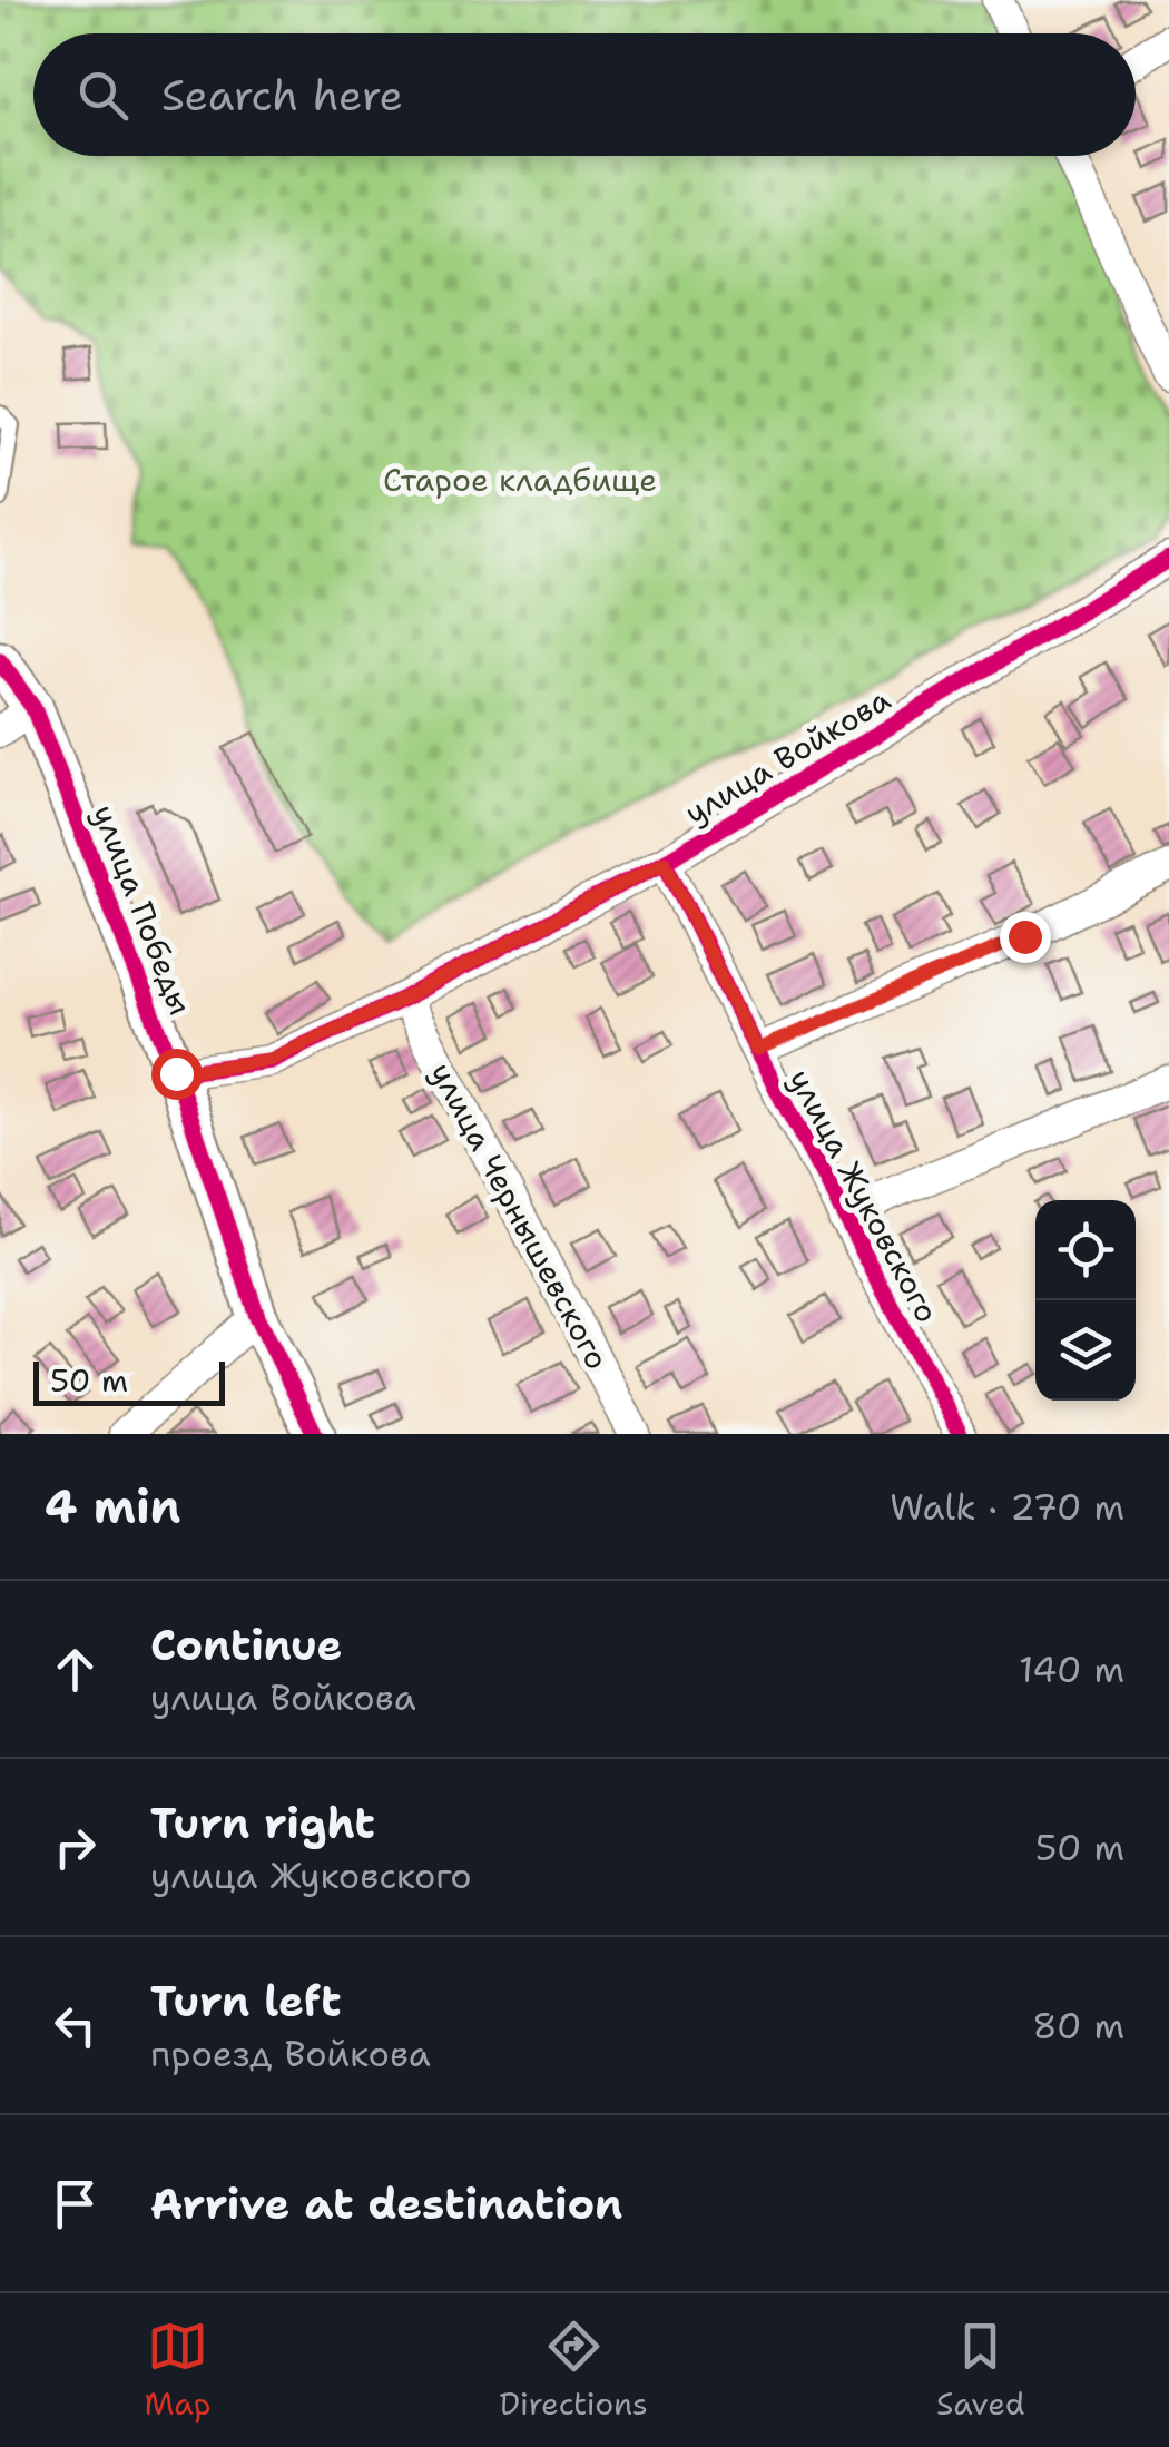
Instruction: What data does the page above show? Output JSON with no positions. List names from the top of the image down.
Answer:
{
  "streets": {
    "street": [
      "улица Войкова",
      "улица Победы",
      "улица Жуковского",
      "улица Чернышевского"
    ]
  },
  "crossings": [
    ["улица Войкова", "улица Победы"],
    ["улица Войкова", "улица Жуковского"],
    ["улица Войкова", "улица Чернышевского"]
  ],
  "parks": ["Старое кладбище"],
  "scale_bar": "50 m",
  "page": {
    "search": "Search here",
    "scale": "50 m",
    "heading": ["4 min", "Walk · 270 m"],
    "list": [
      ["Continue", "улица Войкова", "140 m"],
      ["Turn right", "улица Жуковского", "50 m"],
      ["Turn left", "проезд Войкова", "80 m"],
      "Arrive at destination"
    ],
    "nav": ["Map", "Directions", "Saved"]
  }
}
